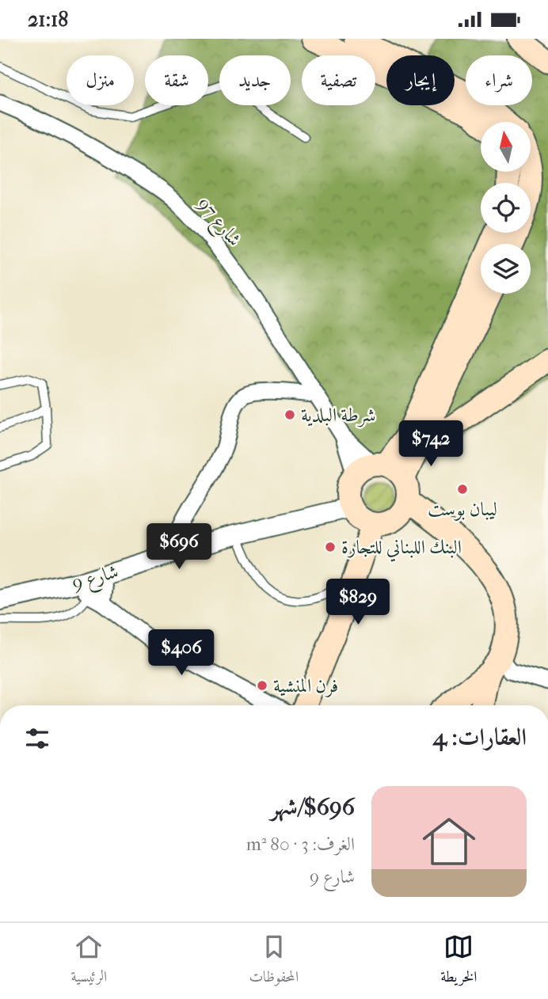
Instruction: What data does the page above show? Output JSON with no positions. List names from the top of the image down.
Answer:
{
  "streets": {
    "street": ["شارع 97", "شارع 9"]
  },
  "crossings": [
    ["شارع 97", "شارع 9"]
  ],
  "places": [
    "شرطة البلدية",
    "ليبان بوست",
    "البنك اللبناني للتجارة",
    "فرن المنشية"
  ],
  "north": "top",
  "page": {
    "status": "21:18",
    "chip": [
      "شراء",
      "إيجار",
      "تصفية",
      "جديد",
      "شقة",
      "منزل"
    ],
    "price": [
      "$742",
      "$696",
      "$829",
      "$406"
    ],
    "heading": "العقارات: 4",
    "list": [
      {
        "name": "$696/شهر",
        "note": "الغرف: 3 · 80 m² · شارع 9"
      }
    ],
    "tabs": ["الخريطة", "المحفوظات", "الرئيسية"]
  }
}
